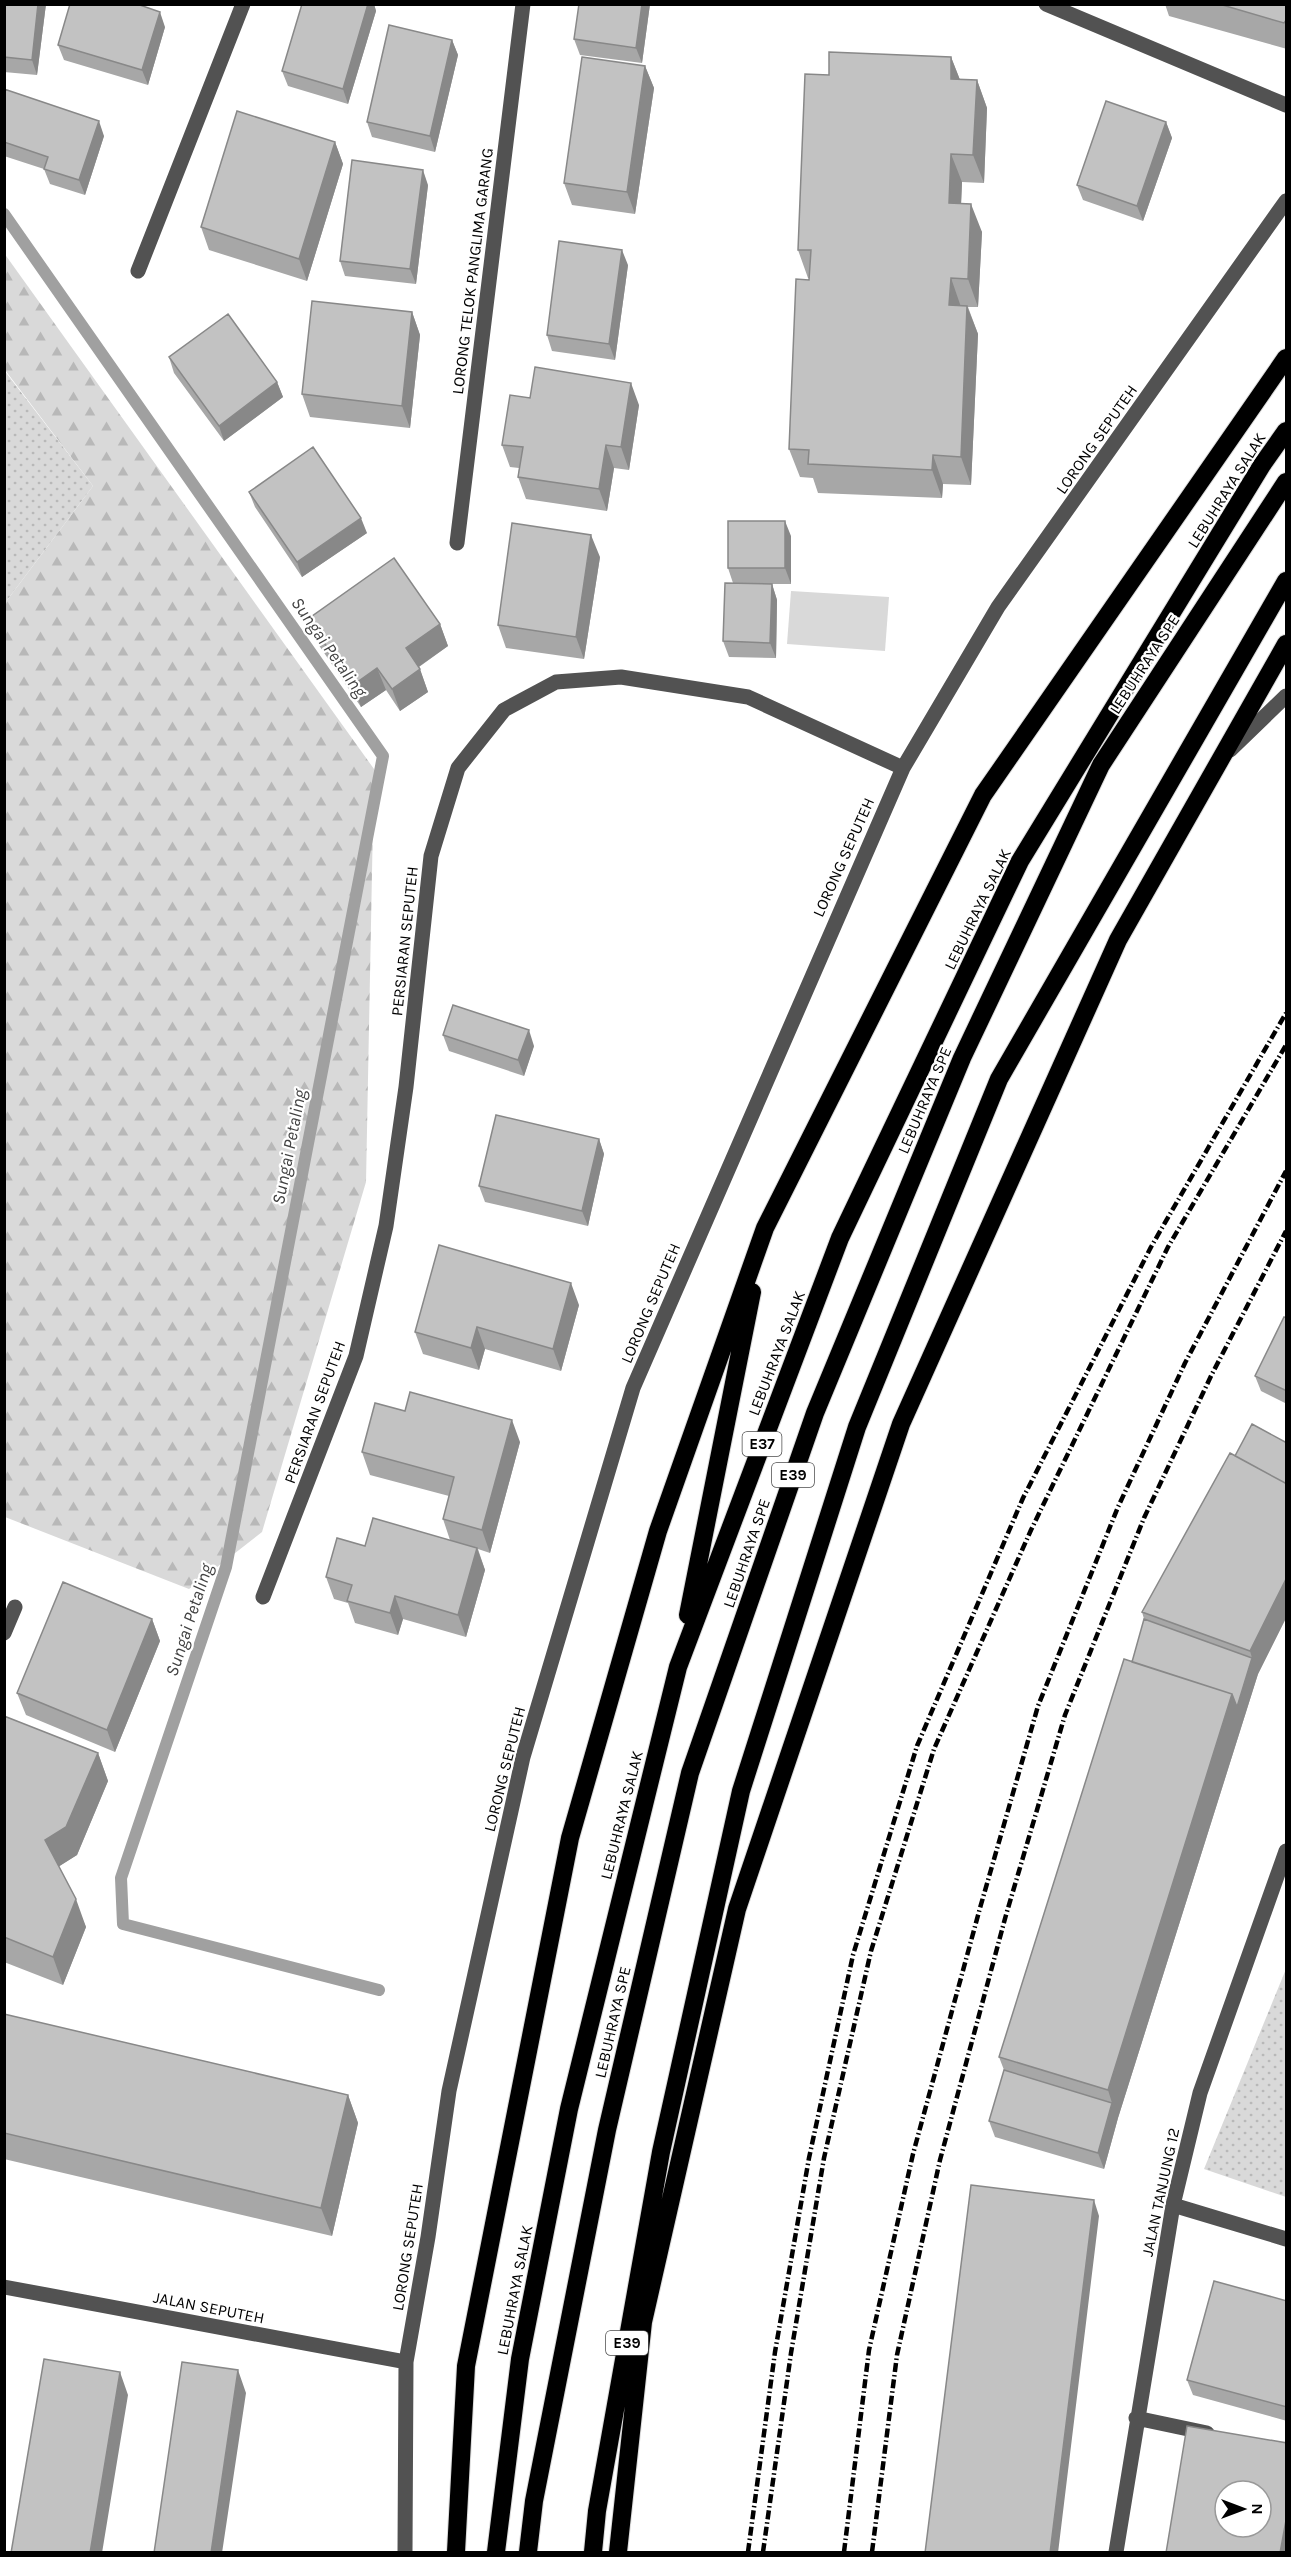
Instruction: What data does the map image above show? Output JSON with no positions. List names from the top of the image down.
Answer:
{
  "streets": {
    "highway": [
      "LEBUHRAYA SALAK",
      "LEBUHRAYA SPE",
      "E37",
      "E39"
    ],
    "street": [
      "LORONG TELOK PANGLIMA GARANG",
      "LORONG SEPUTEH",
      "PERSIARAN SEPUTEH",
      "JALAN TANJUNG 12",
      "JALAN SEPUTEH"
    ]
  },
  "crossings": [
    ["LORONG SEPUTEH", "PERSIARAN SEPUTEH"],
    ["LORONG SEPUTEH", "JALAN SEPUTEH"]
  ],
  "water": ["Sungai Petaling"],
  "north": "right"
}
